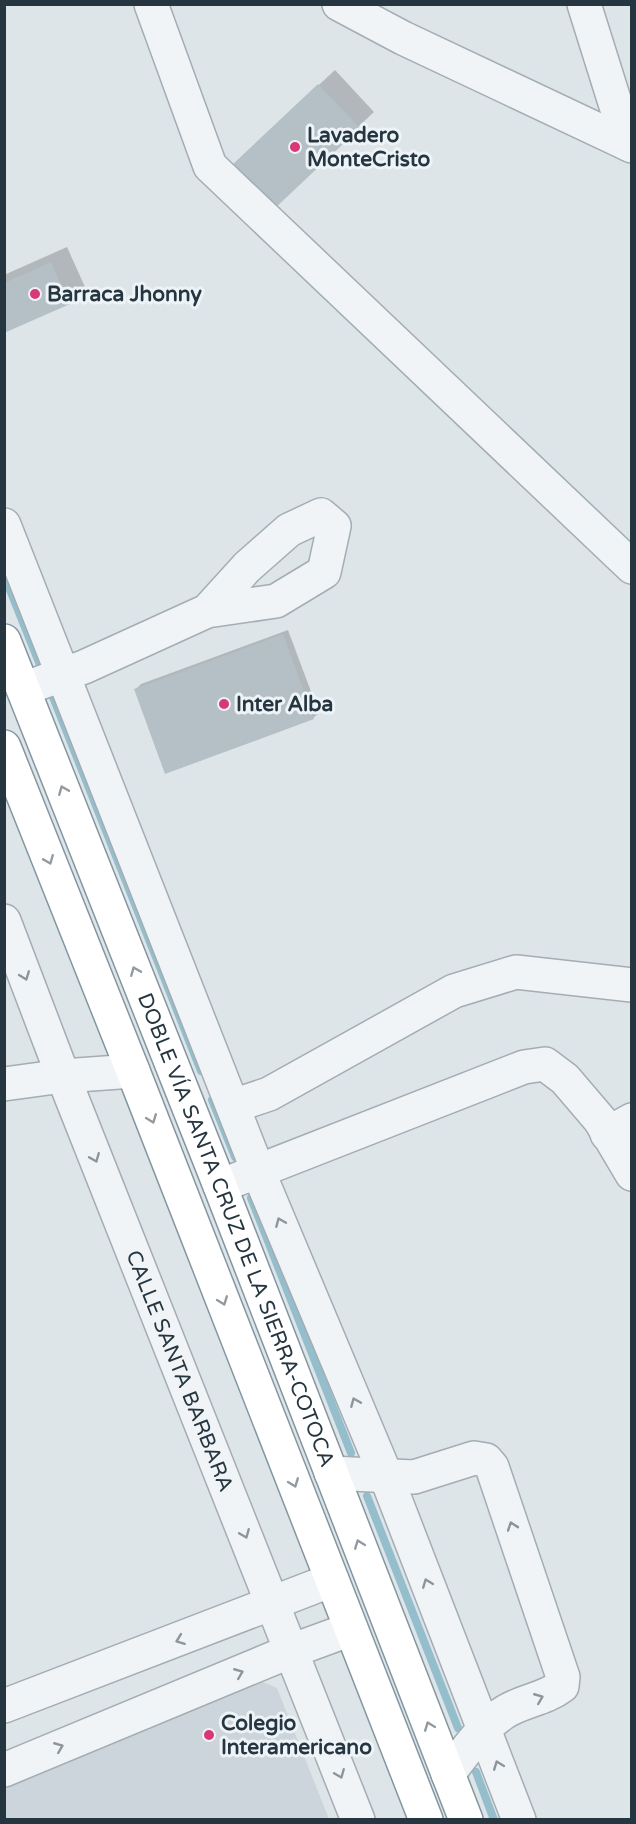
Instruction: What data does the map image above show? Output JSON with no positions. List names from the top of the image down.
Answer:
{
  "streets": {
    "highway": ["DOBLE VÍA SANTA CRUZ DE LA SIERRA-COTOCA"],
    "street": ["CALLE SANTA BARBARA"]
  },
  "places": [
    "Lavadero MonteCristo",
    "Barraca Jhonny",
    "Inter Alba",
    "Colegio Interamericano"
  ]
}
